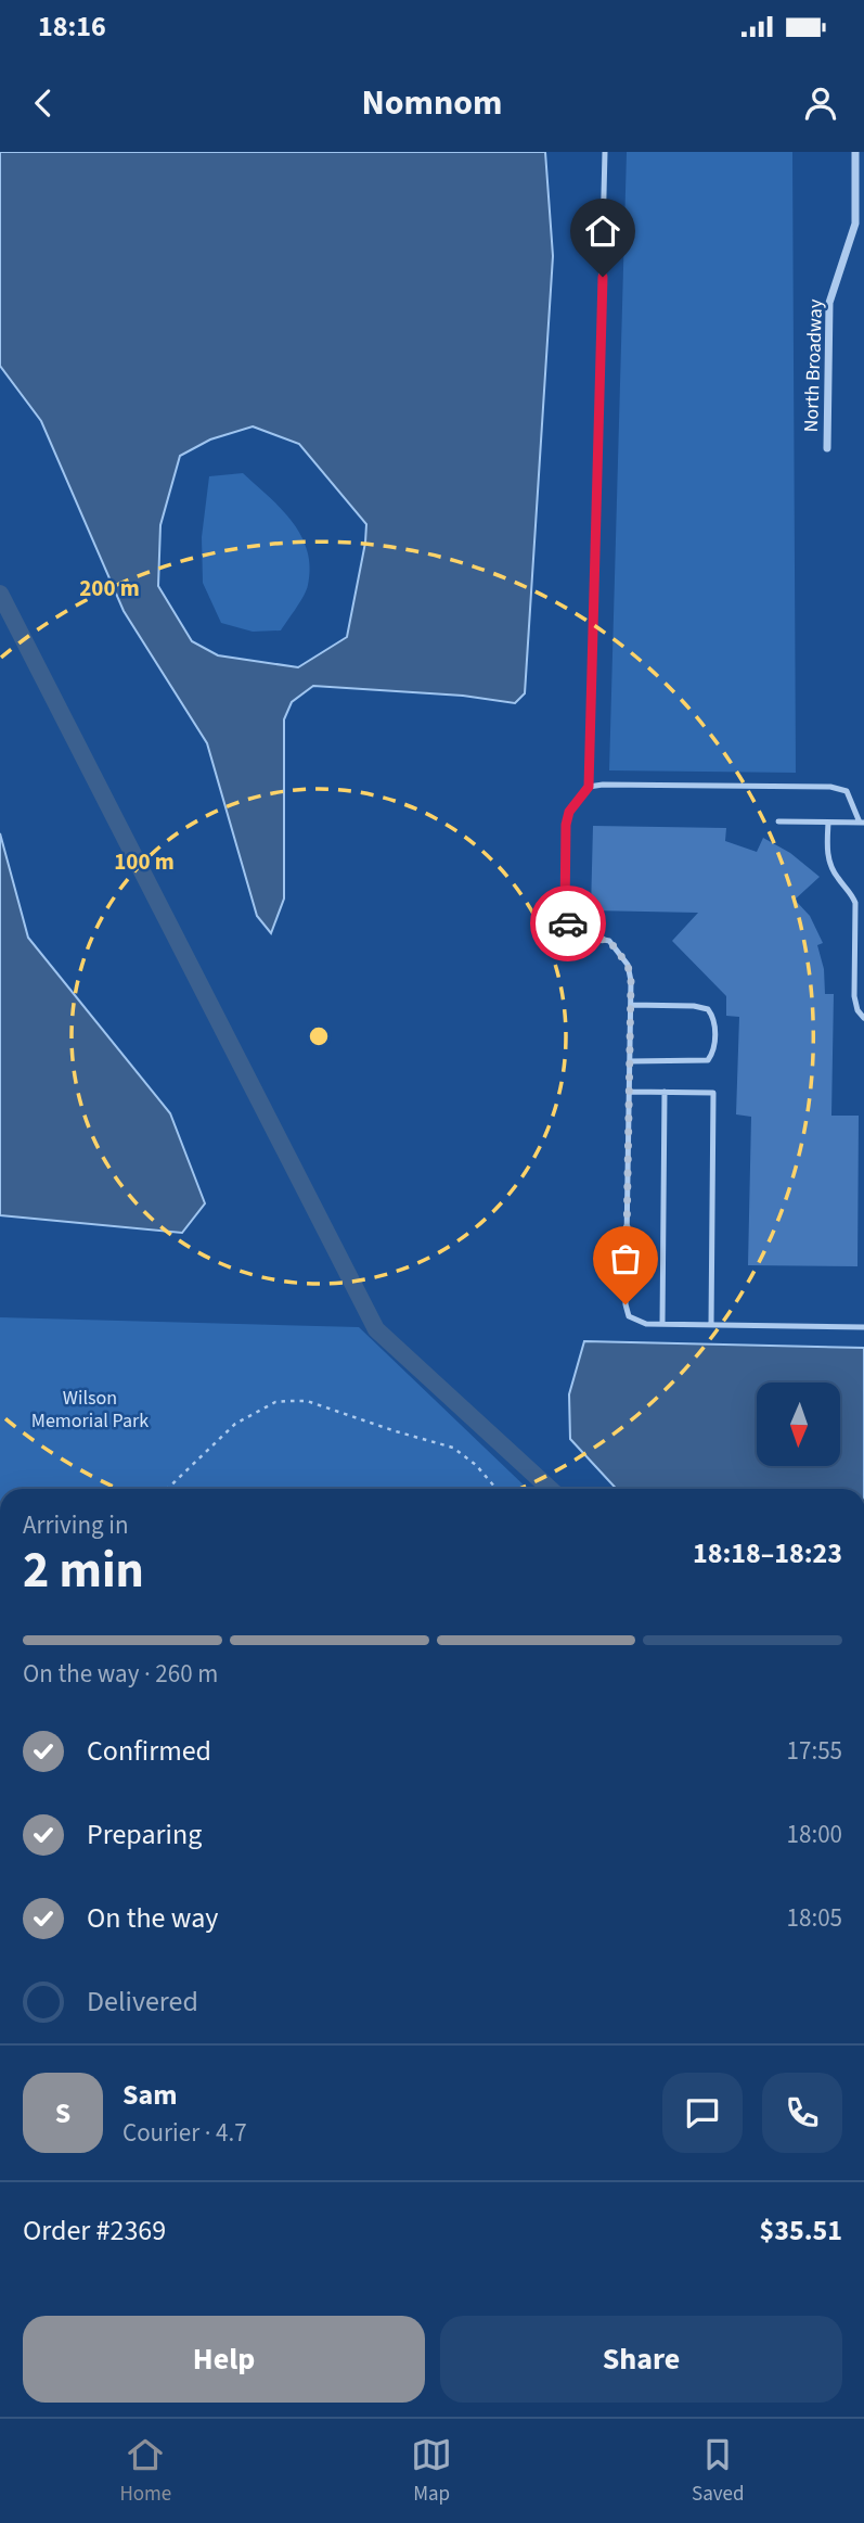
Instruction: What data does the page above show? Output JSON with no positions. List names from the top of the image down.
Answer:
{
  "streets": {
    "street": ["North Broadway"]
  },
  "parks": ["Wilson Memorial Park"],
  "north": "bottom",
  "page": {
    "status": "18:16",
    "header": "Nomnom",
    "heading": ["2 min", "Arriving in", "18:18–18:23"],
    "panel": [
      "Sam",
      "Courier · 4.7",
      "Order #2369",
      "$35.51"
    ],
    "bar": "On the way · 260 m",
    "list": [
      ["Confirmed", "17:55"],
      ["Preparing", "18:00"],
      ["On the way", "18:05"],
      "Delivered"
    ],
    "round": "S",
    "buttons": ["Help", "Share"],
    "tabs": ["Home", "Map", "Saved"]
  },
  "rings": ["200 m", "100 m"]
}
